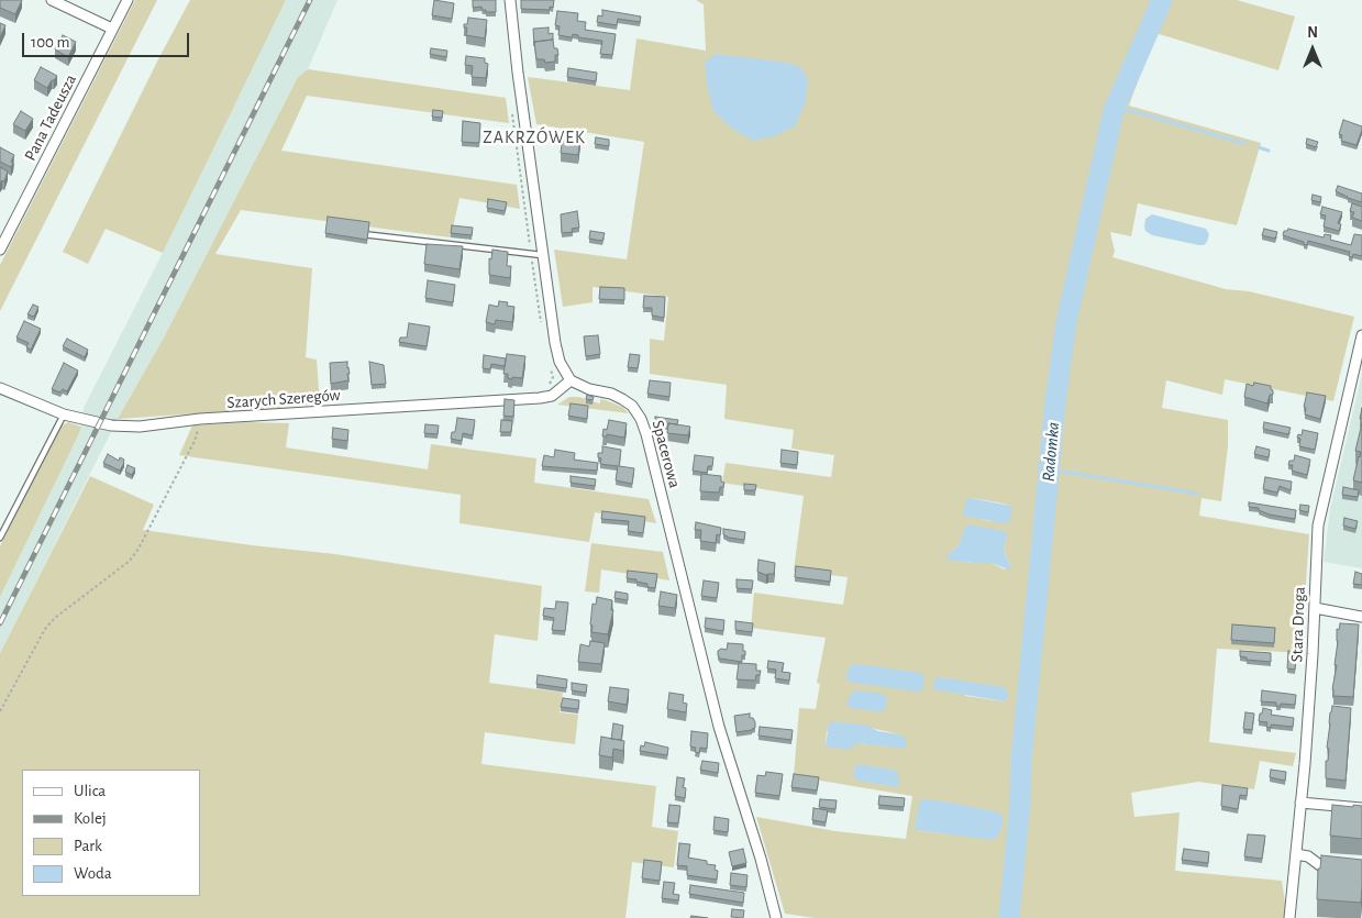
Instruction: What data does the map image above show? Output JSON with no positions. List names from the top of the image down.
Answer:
{
  "streets": {
    "street": [
      "Pana Tadeusza",
      "Szarych Szeregów",
      "Spacerowa",
      "Stara Droga"
    ]
  },
  "crossings": [
    ["Szarych Szeregów", "Spacerowa"]
  ],
  "districts": ["ZAKRZÓWEK"],
  "water": ["Radomka"],
  "legend": [
    "Ulica",
    "Kolej",
    "Park",
    "Woda"
  ],
  "scale_bar": "100 m",
  "north": "top"
}
